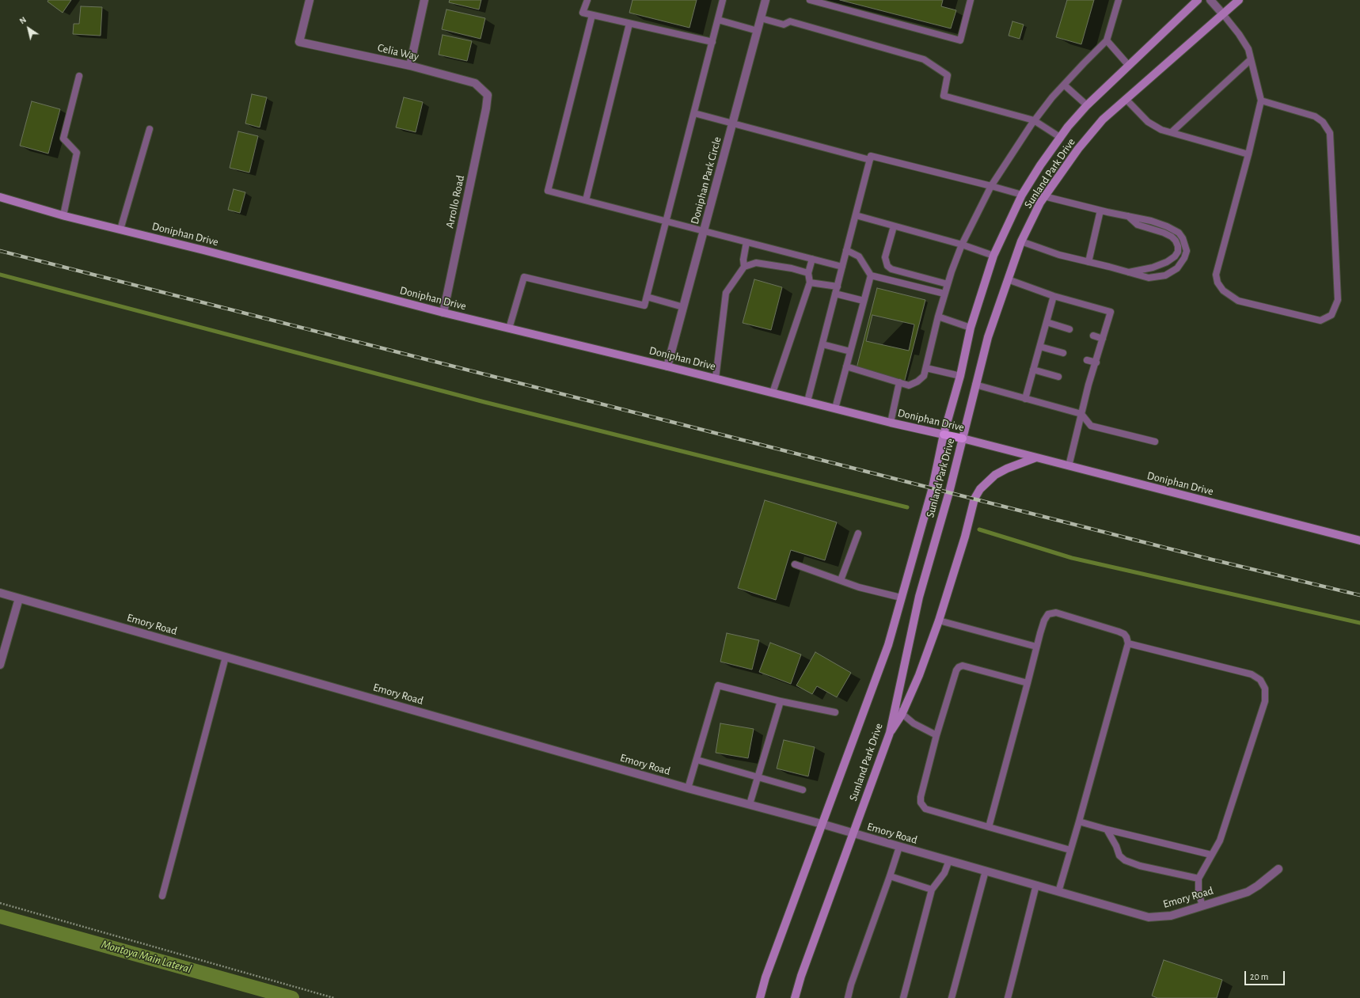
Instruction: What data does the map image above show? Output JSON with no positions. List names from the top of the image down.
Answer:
{
  "streets": {
    "main road": ["Sunland Park Drive", "Doniphan Drive"],
    "street": [
      "Celia Way",
      "Doniphan Park Circle",
      "Arrollo Road",
      "Emory Road"
    ]
  },
  "crossings": [
    ["Celia Way", "Arrollo Road"],
    ["Sunland Park Drive", "Doniphan Drive"],
    ["Sunland Park Drive", "Emory Road"],
    ["Doniphan Park Circle", "Doniphan Drive"],
    ["Arrollo Road", "Doniphan Drive"]
  ],
  "water": ["Montoya Main Lateral"],
  "scale_bar": "20 m",
  "north": "top left"
}
